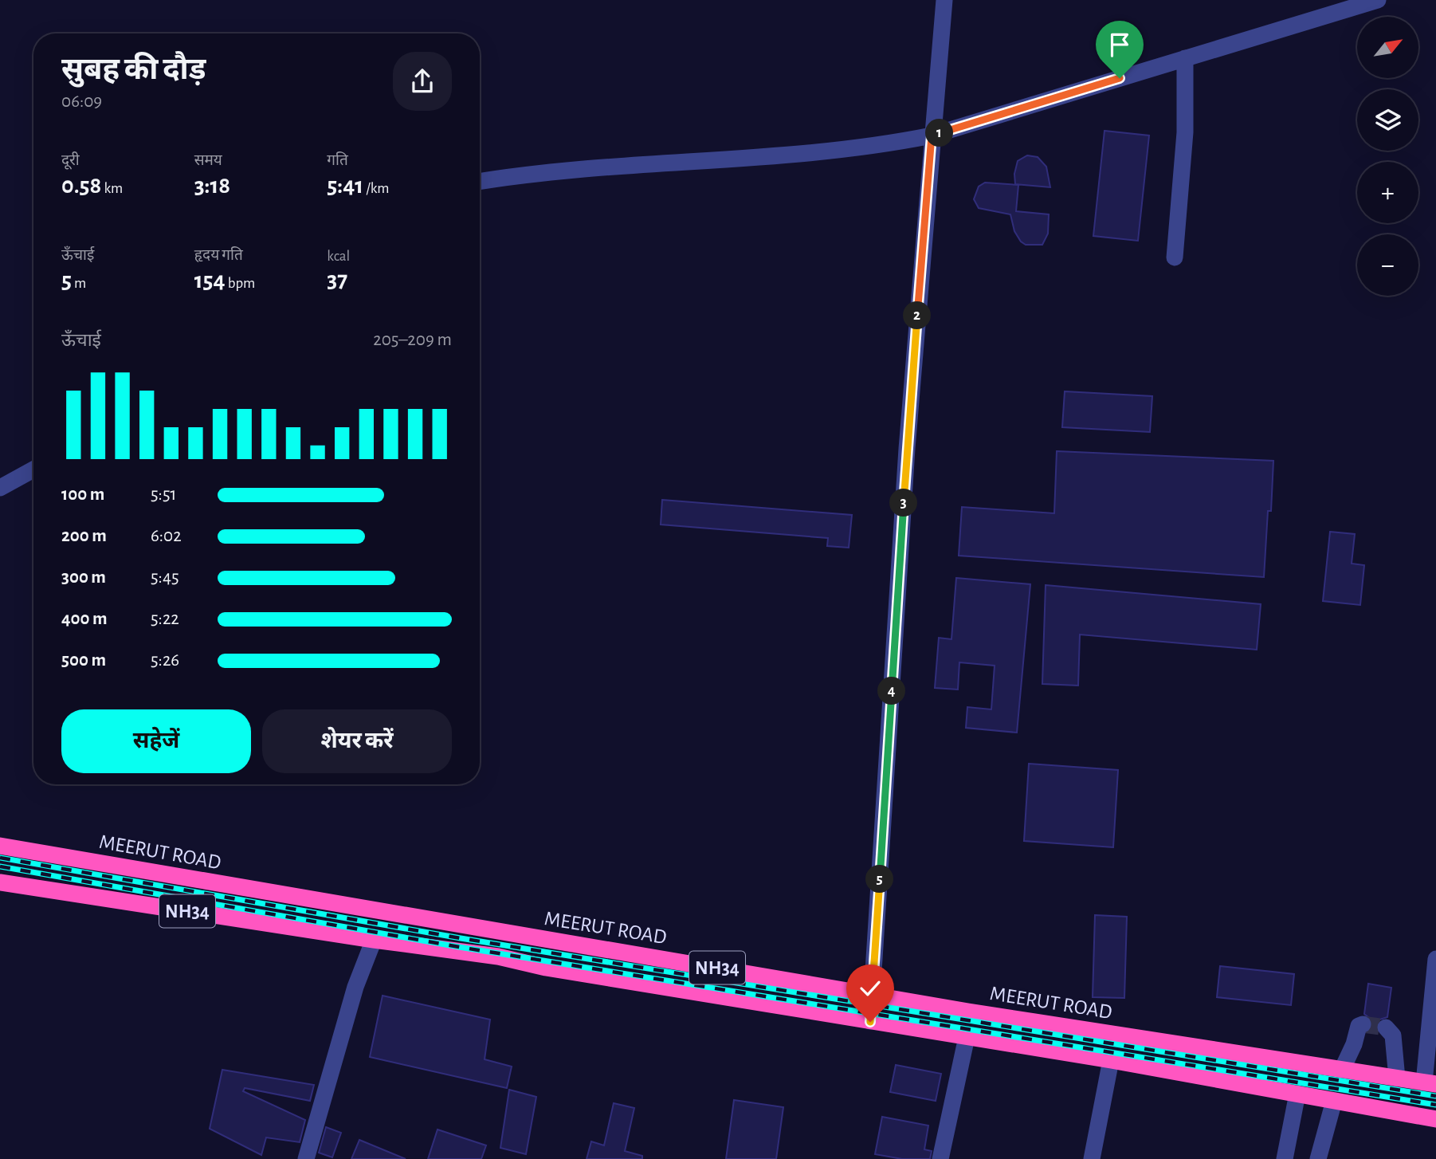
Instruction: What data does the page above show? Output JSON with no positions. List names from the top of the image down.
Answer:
{
  "streets": {
    "highway": ["MEERUT ROAD", "NH34"]
  },
  "north": "top right",
  "page": {
    "map_buttons": ["+", "−"],
    "heading": ["सुबह की दौड़", "06:09"],
    "pins": [
      "1",
      "2",
      "3",
      "4",
      "5"
    ],
    "stats": [
      ["दूरी", "0.58 km"],
      ["समय", "3:18"],
      ["गति", "5:41 /km"],
      ["ऊँचाई", "5 m"],
      ["हृदय गति", "154 bpm"],
      ["kcal", "37"]
    ],
    "chart": ["ऊँचाई", "205–209 m"],
    "list": [
      {
        "name": "100 m",
        "note": "5:51"
      },
      {
        "name": "200 m",
        "note": "6:02"
      },
      {
        "name": "300 m",
        "note": "5:45"
      },
      {
        "name": "400 m",
        "note": "5:22"
      },
      {
        "name": "500 m",
        "note": "5:26"
      }
    ],
    "buttons": ["सहेजें", "शेयर करें"]
  }
}
